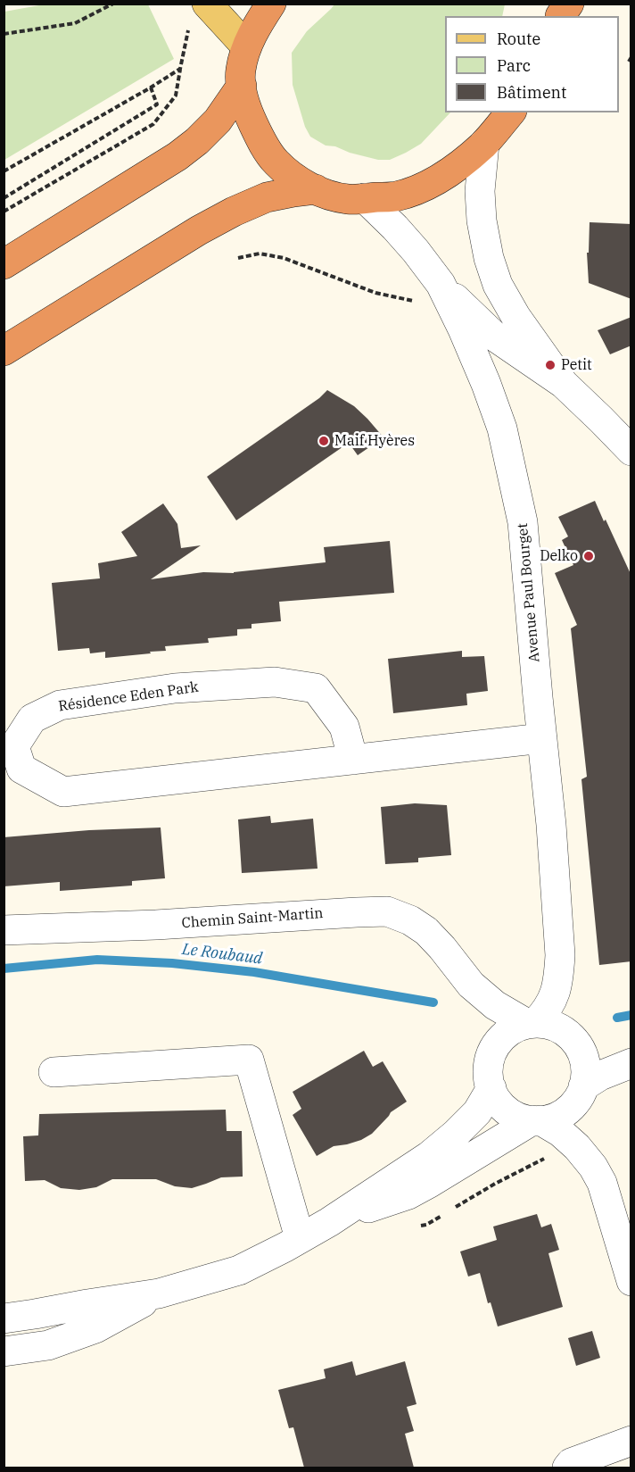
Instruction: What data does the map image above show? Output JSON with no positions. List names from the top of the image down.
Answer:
{
  "streets": {
    "street": ["Avenue Paul Bourget", "Résidence Eden Park", "Chemin Saint-Martin"]
  },
  "crossings": [
    ["Avenue Paul Bourget", "Résidence Eden Park"],
    ["Avenue Paul Bourget", "Chemin Saint-Martin"]
  ],
  "water": ["Le Roubaud"],
  "places": ["Petit", "Maif Hyères", "Delko"],
  "legend": ["Route", "Parc", "Bâtiment"]
}
